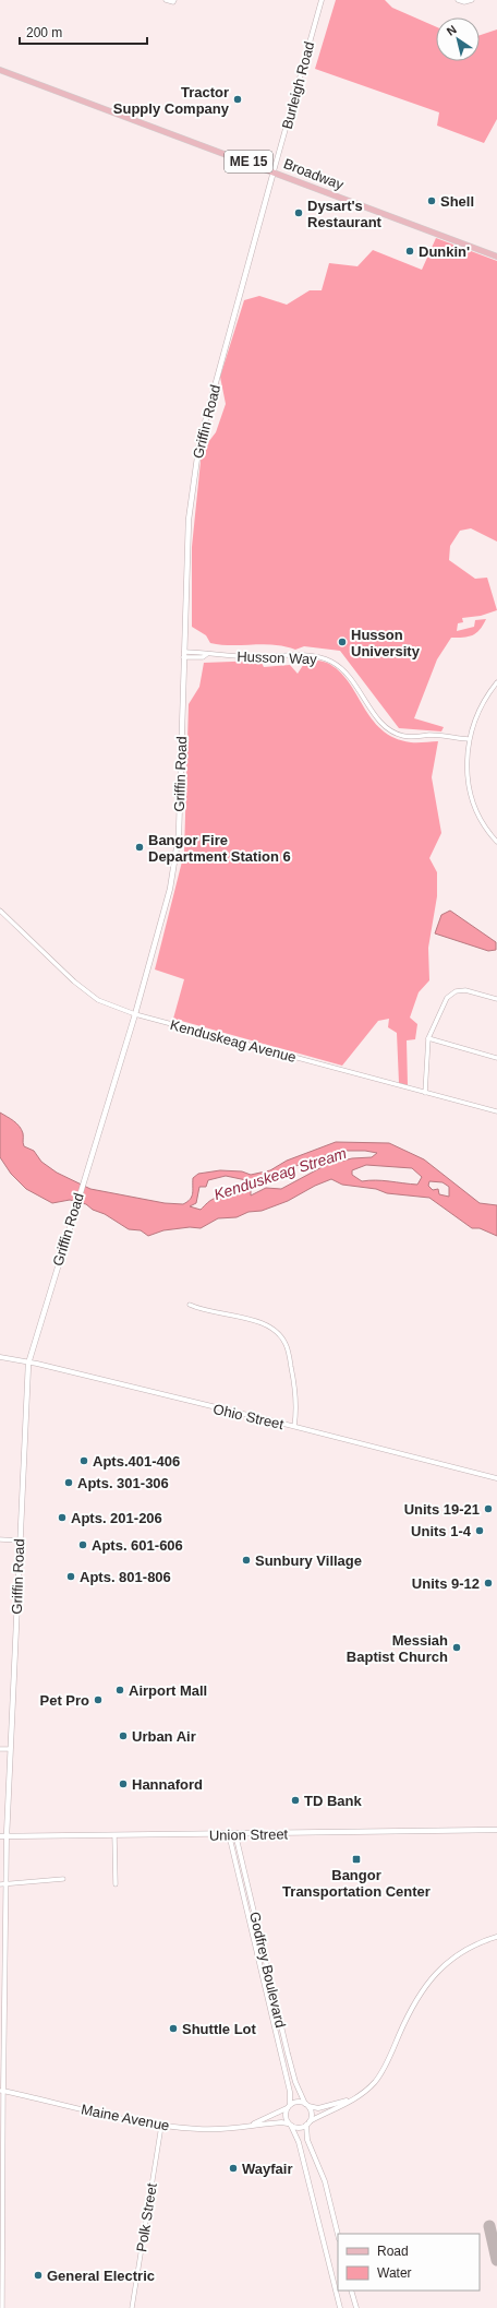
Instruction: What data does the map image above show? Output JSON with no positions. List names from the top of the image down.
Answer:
{
  "streets": {
    "main road": [
      "ME 15",
      "Broadway",
      "Griffin Road",
      "Union Street"
    ],
    "street": [
      "Burleigh Road",
      "Husson Way",
      "Kenduskeag Avenue",
      "Ohio Street",
      "Godfrey Boulevard",
      "Maine Avenue",
      "Polk Street"
    ]
  },
  "crossings": [
    ["Burleigh Road", "Broadway"],
    ["Burleigh Road", "Griffin Road"],
    ["Broadway", "Griffin Road"],
    ["Griffin Road", "Husson Way"],
    ["Griffin Road", "Kenduskeag Avenue"],
    ["Griffin Road", "Ohio Street"],
    ["Griffin Road", "Union Street"],
    ["Griffin Road", "Maine Avenue"],
    ["Union Street", "Godfrey Boulevard"],
    ["Godfrey Boulevard", "Maine Avenue"],
    ["Maine Avenue", "Polk Street"]
  ],
  "water": ["Kenduskeag Stream"],
  "places": {
    "other": [
      "Tractor Supply Company",
      "Shell",
      "Dysart's Restaurant",
      "Dunkin'",
      "Husson University",
      "Bangor Fire Department Station 6",
      "Apts.401-406",
      "Apts. 301-306",
      "Units 19-21",
      "Apts. 201-206",
      "Units 1-4",
      "Apts. 601-606",
      "Sunbury Village",
      "Apts. 801-806",
      "Units 9-12",
      "Messiah Baptist Church",
      "Airport Mall",
      "Pet Pro",
      "Urban Air",
      "Hannaford",
      "TD Bank",
      "Shuttle Lot",
      "Wayfair",
      "General Electric"
    ],
    "transit": ["Bangor Transportation Center"]
  },
  "legend": ["Road", "Water"],
  "scale_bar": "200 m",
  "north": "top left"
}
